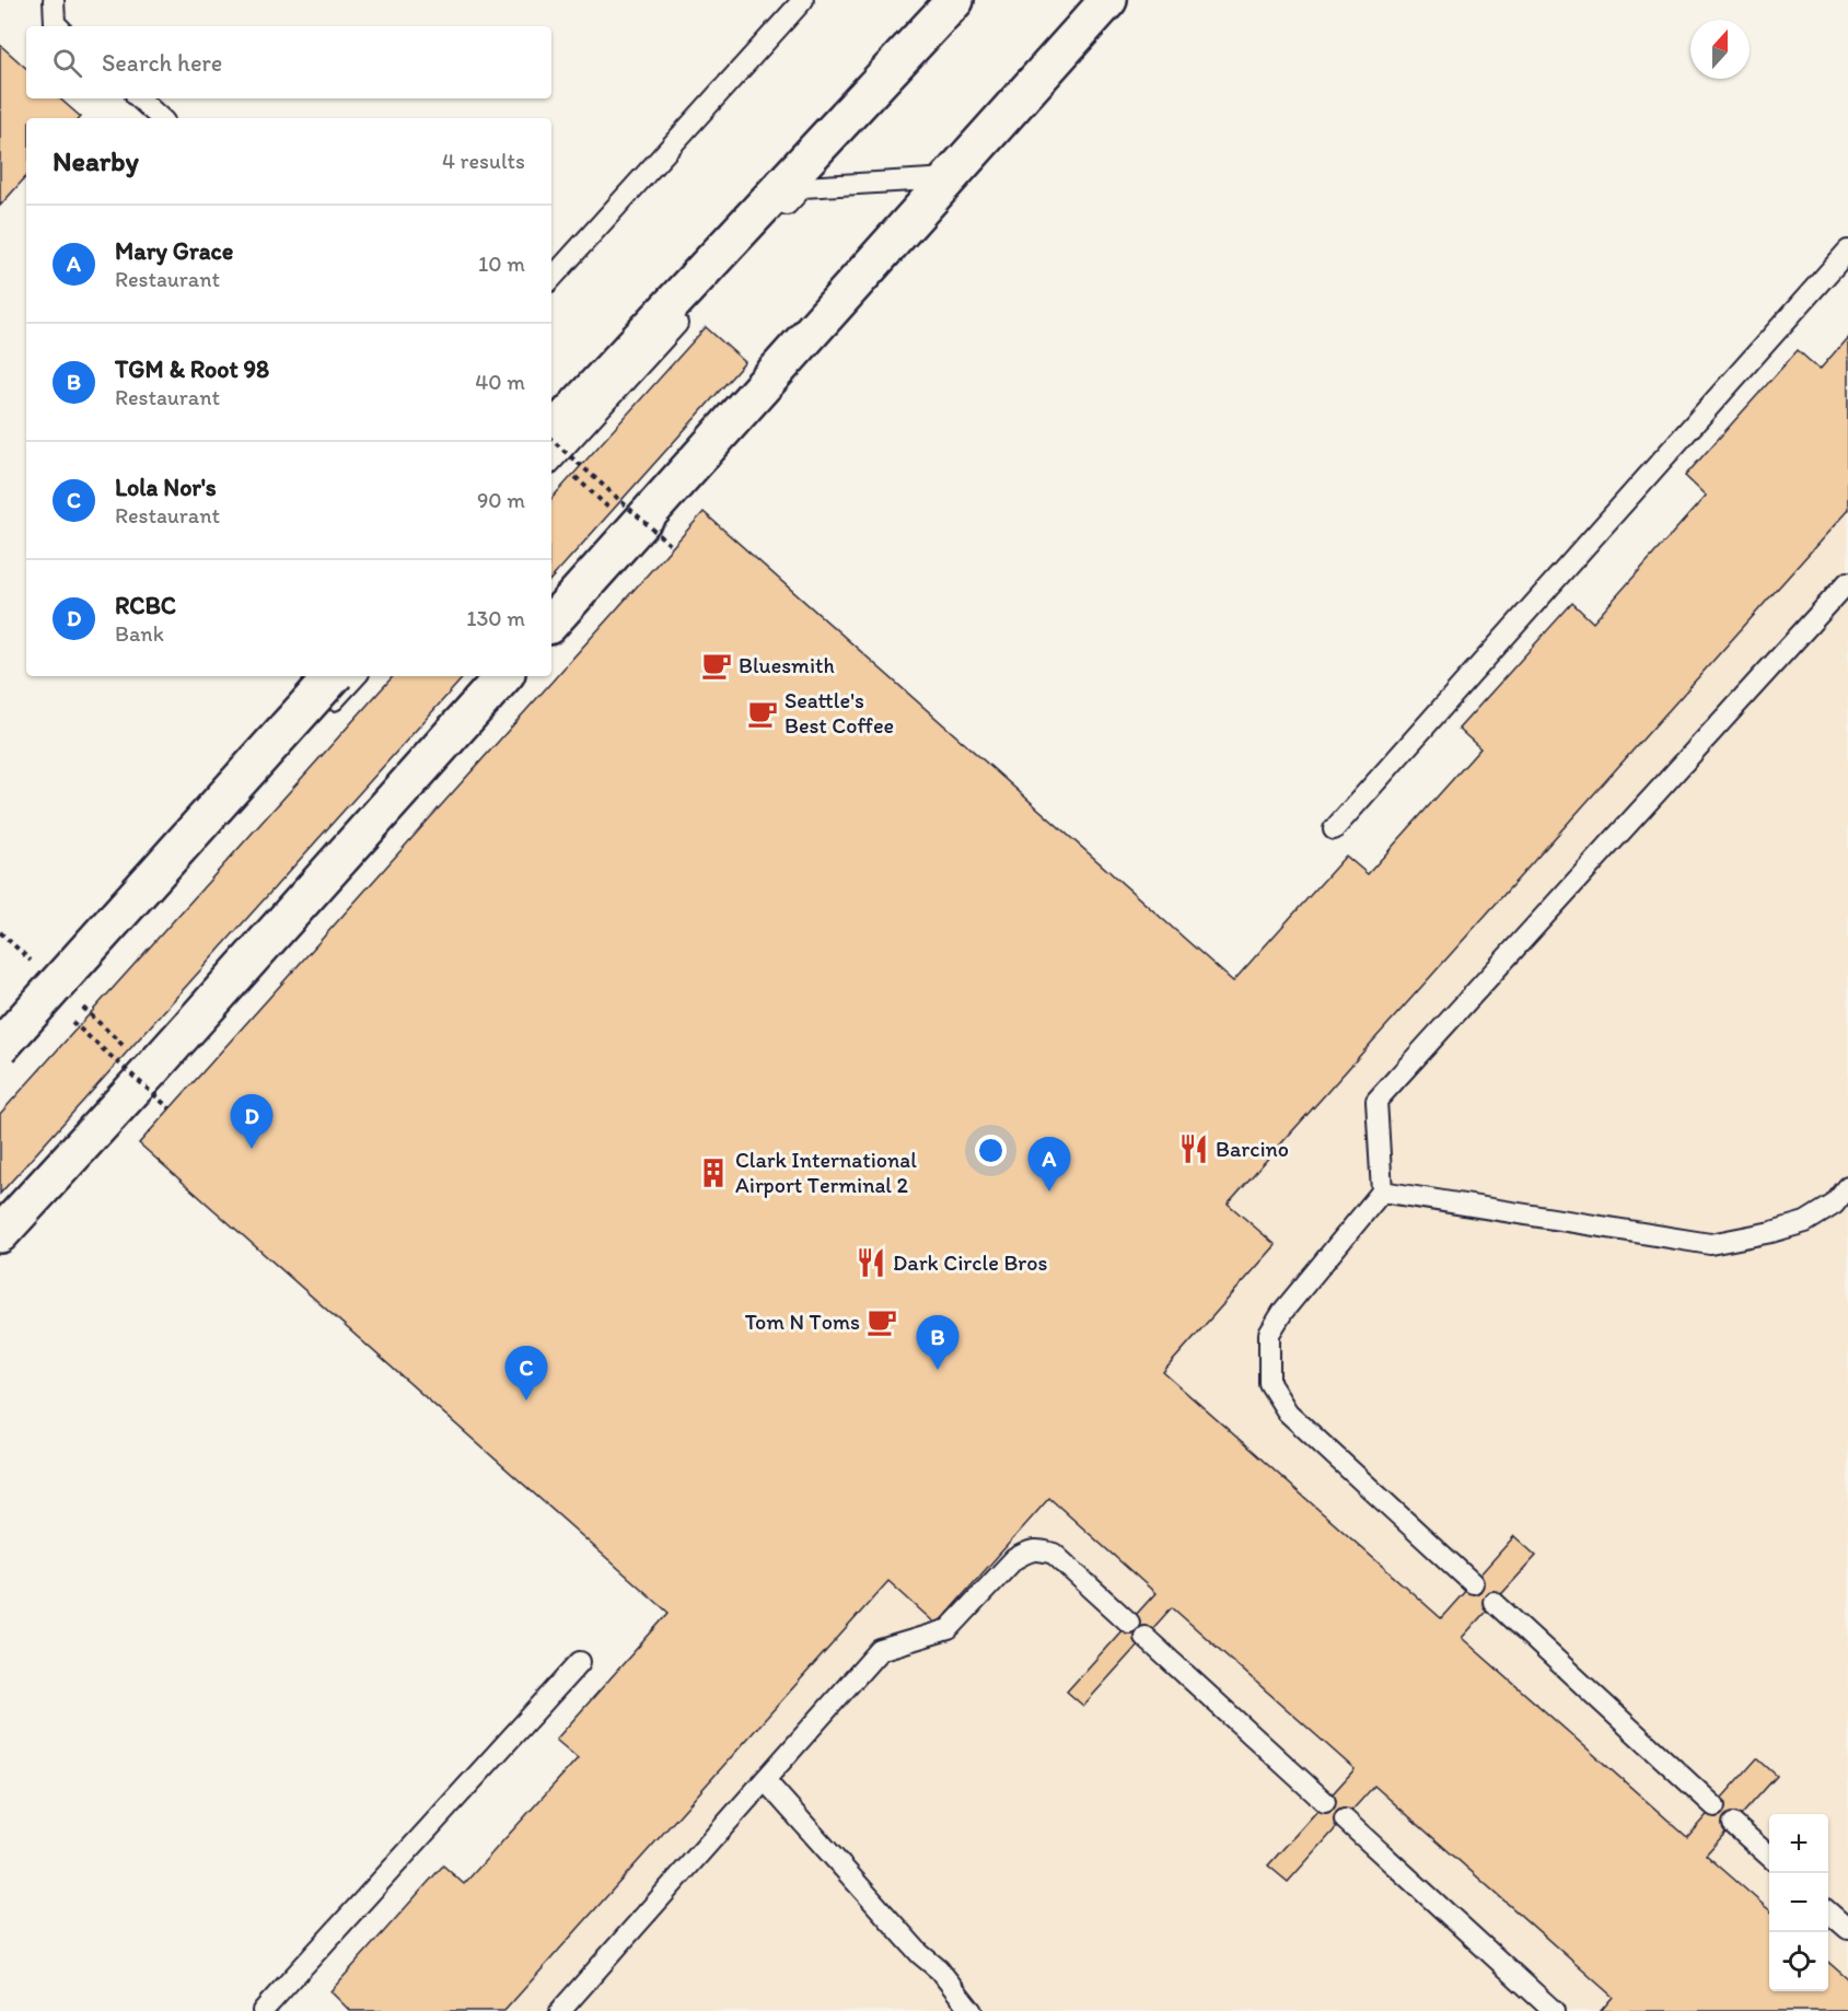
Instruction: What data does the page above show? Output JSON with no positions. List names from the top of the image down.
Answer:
{
  "places": {
    "cafe": ["Bluesmith", "Seattle's Best Coffee", "Tom N Toms"],
    "restaurant": ["Barcino", "Dark Circle Bros"],
    "building": ["Clark International Airport Terminal 2"]
  },
  "north": "top",
  "page": {
    "search": "Search here",
    "heading": ["Nearby", "4 results"],
    "list": [
      {
        "mark": "A",
        "name": "Mary Grace",
        "note": "Restaurant",
        "value": "10 m"
      },
      {
        "mark": "B",
        "name": "TGM & Root 98",
        "note": "Restaurant",
        "value": "40 m"
      },
      {
        "mark": "C",
        "name": "Lola Nor's",
        "note": "Restaurant",
        "value": "90 m"
      },
      {
        "mark": "D",
        "name": "RCBC",
        "note": "Bank",
        "value": "130 m"
      }
    ],
    "pins": [
      "D",
      "A",
      "B",
      "C"
    ],
    "map_buttons": ["+", "−"]
  }
}
